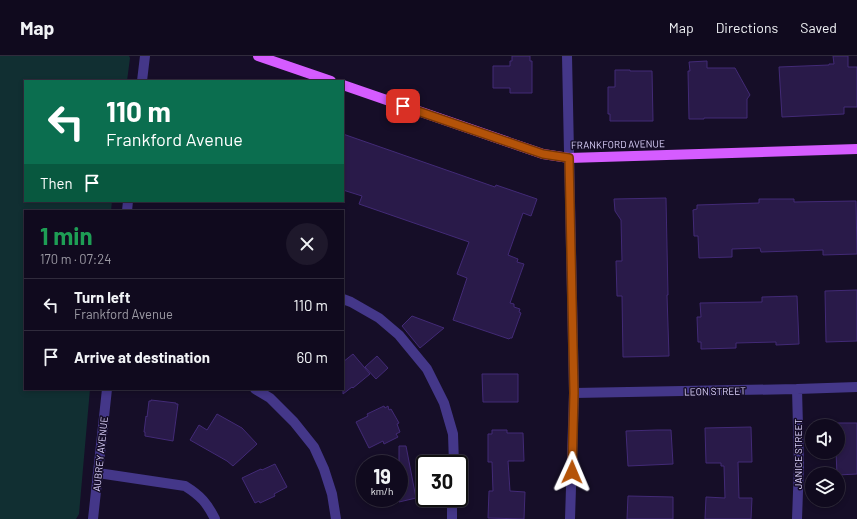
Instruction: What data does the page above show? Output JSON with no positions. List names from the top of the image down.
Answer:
{
  "streets": {
    "main road": ["FRANKFORD AVENUE"],
    "street": ["LEON STREET", "AUBREY AVENUE", "JANICE STREET"]
  },
  "crossings": [
    ["LEON STREET", "JANICE STREET"]
  ],
  "page": {
    "header": "Map",
    "nav": ["Map", "Directions", "Saved"],
    "turn": ["110 m", "Frankford Avenue"],
    "then": "Then",
    "heading": ["1 min", "170 m · 07:24"],
    "list": [
      {
        "name": "Turn left",
        "note": "Frankford Avenue",
        "value": "110 m"
      },
      {
        "name": "Arrive at destination",
        "value": "60 m"
      }
    ],
    "speed": "19 km/h",
    "limit": "30"
  }
}
